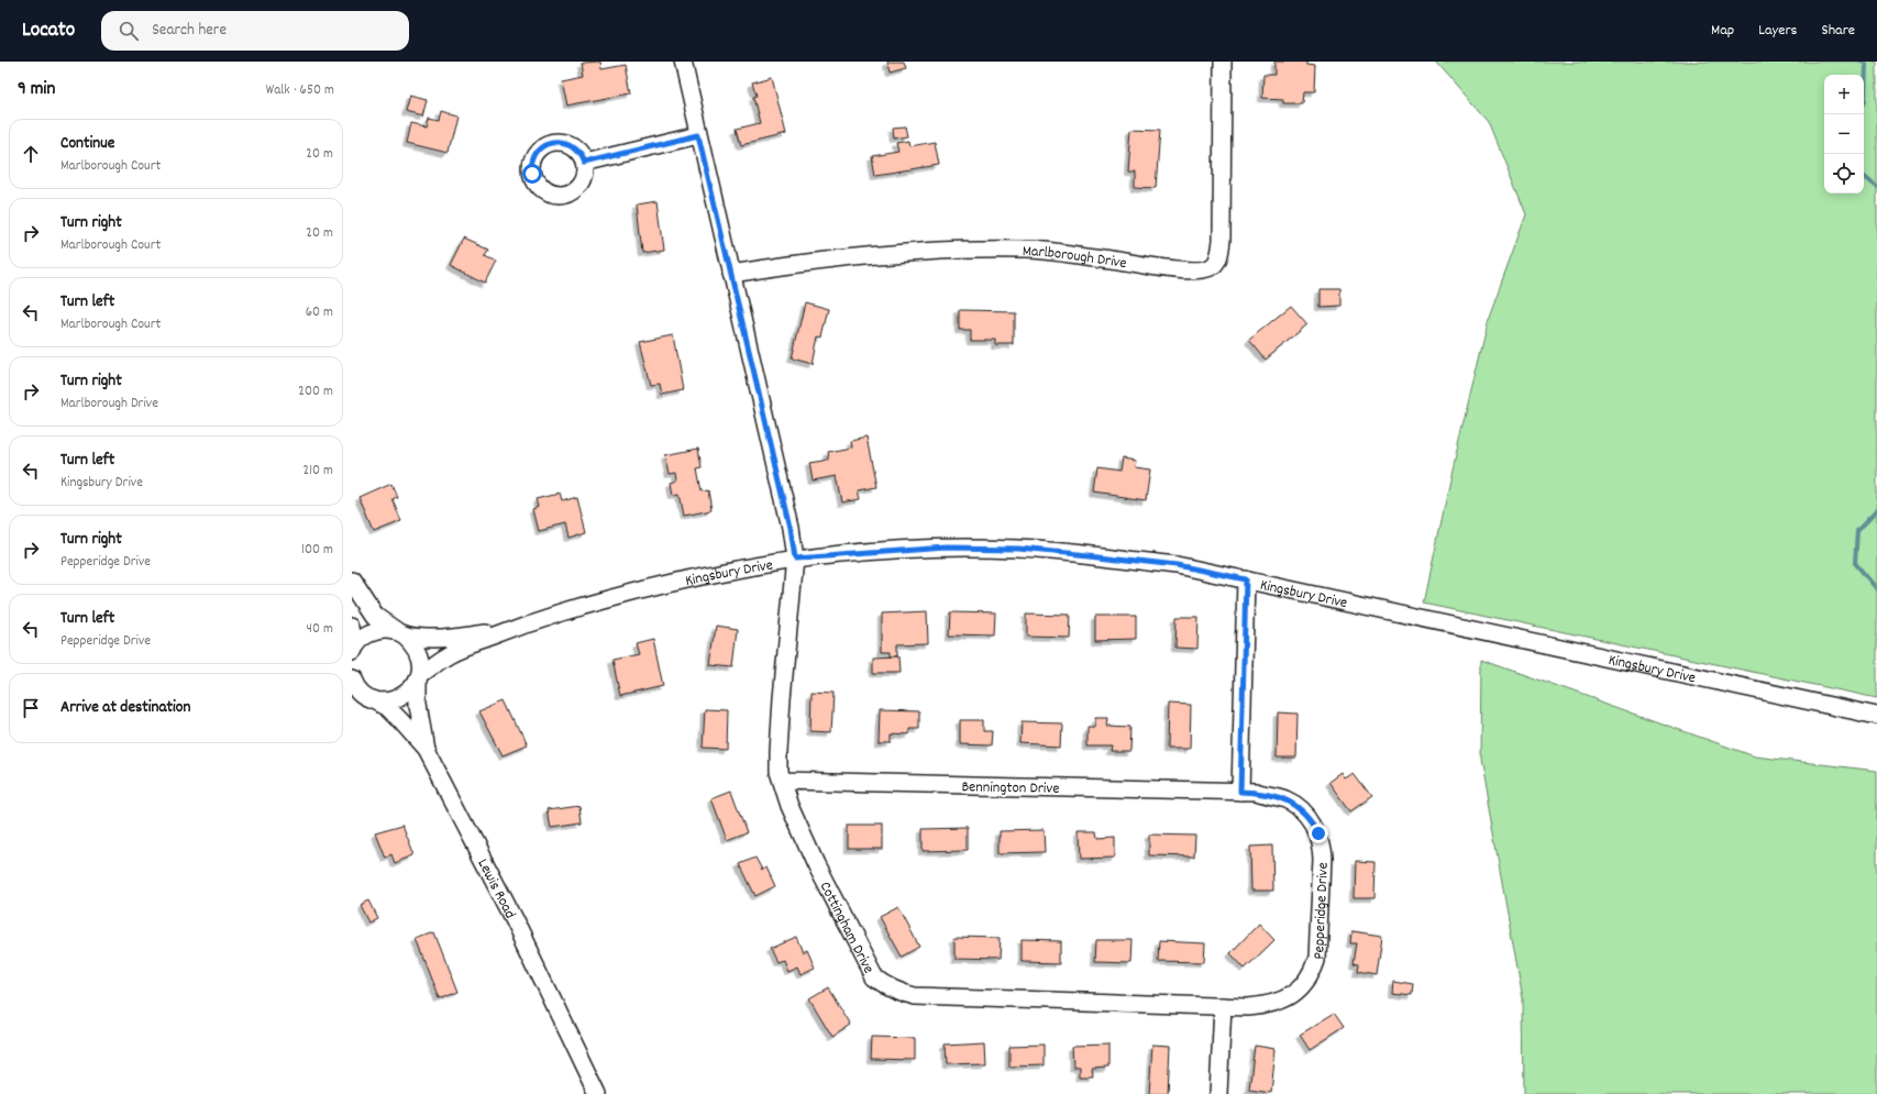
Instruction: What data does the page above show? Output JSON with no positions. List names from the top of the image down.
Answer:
{
  "streets": {
    "street": [
      "Marlborough Drive",
      "Kingsbury Drive",
      "Bennington Drive",
      "Lewis Road",
      "Pepperidge Drive",
      "Cottingham Drive"
    ]
  },
  "crossings": [
    ["Kingsbury Drive", "Lewis Road"],
    ["Kingsbury Drive", "Cottingham Drive"],
    ["Bennington Drive", "Pepperidge Drive"],
    ["Bennington Drive", "Cottingham Drive"],
    ["Pepperidge Drive", "Cottingham Drive"]
  ],
  "page": {
    "header": "Locato",
    "search": "Search here",
    "nav": ["Map", "Layers", "Share"],
    "heading": ["9 min", "Walk · 650 m"],
    "map_buttons": ["+", "−"],
    "list": [
      ["Continue", "Marlborough Court", "20 m"],
      ["Turn right", "Marlborough Court", "20 m"],
      ["Turn left", "Marlborough Court", "60 m"],
      ["Turn right", "Marlborough Drive", "200 m"],
      ["Turn left", "Kingsbury Drive", "210 m"],
      ["Turn right", "Pepperidge Drive", "100 m"],
      ["Turn left", "Pepperidge Drive", "40 m"],
      "Arrive at destination"
    ]
  }
}
